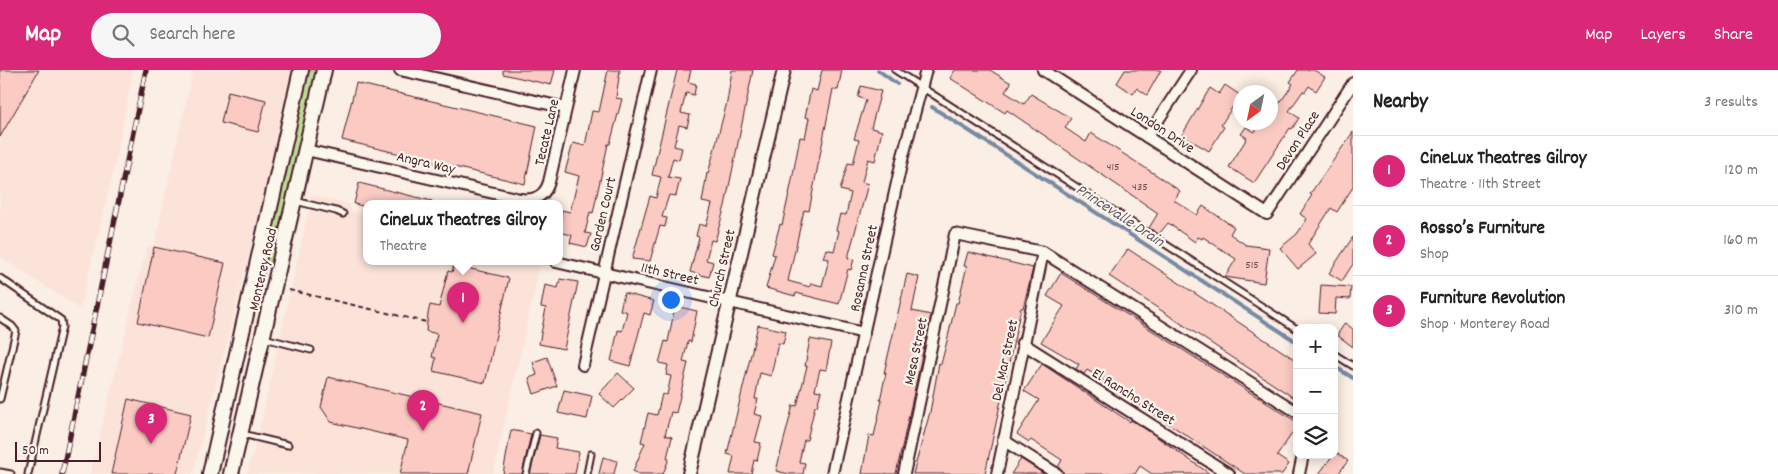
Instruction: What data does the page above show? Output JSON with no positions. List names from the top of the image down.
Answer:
{
  "streets": {
    "main road": ["Monterey Road"],
    "street": [
      "London Drive",
      "Tecate Lane",
      "Devon Place",
      "Angra Way",
      "Garden Court",
      "Church Street",
      "Rosanna Street",
      "11th Street",
      "Mesa Street",
      "Del Mar Street",
      "El Rancho Street"
    ]
  },
  "crossings": [
    ["London Drive", "Devon Place"],
    ["Tecate Lane", "Angra Way"],
    ["Angra Way", "Monterey Road"],
    ["Garden Court", "11th Street"],
    ["Church Street", "11th Street"],
    ["Rosanna Street", "11th Street"],
    ["Mesa Street", "Del Mar Street"],
    ["Del Mar Street", "El Rancho Street"]
  ],
  "water": ["Princevalle Drain"],
  "house_numbers": ["415", "435", "515"],
  "scale_bar": "50 m",
  "north": "bottom left",
  "page": {
    "header": "Map",
    "search": "Search here",
    "nav": ["Map", "Layers", "Share"],
    "heading": ["Nearby", "3 results"],
    "list": [
      {
        "mark": "1",
        "name": "CineLux Theatres Gilroy",
        "note": "Theatre · 11th Street",
        "value": "120 m"
      },
      {
        "mark": "2",
        "name": "Rosso’s Furniture",
        "note": "Shop",
        "value": "160 m"
      },
      {
        "mark": "3",
        "name": "Furniture Revolution",
        "note": "Shop · Monterey Road",
        "value": "310 m"
      }
    ],
    "popup": ["CineLux Theatres Gilroy", "Theatre"],
    "pins": ["1", "2", "3"],
    "map_buttons": ["+", "−"],
    "scale": "50 m"
  }
}
